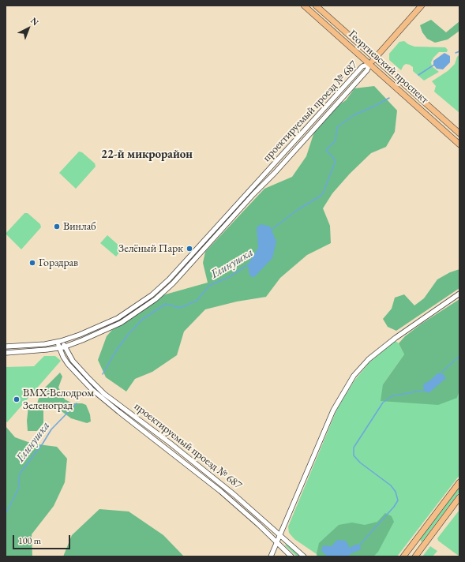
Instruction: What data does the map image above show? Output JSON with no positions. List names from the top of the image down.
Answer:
{
  "streets": {
    "main road": ["Георгиевский проспект"],
    "street": ["проектируемый проезд № 687"]
  },
  "crossings": [
    ["Георгиевский проспект", "проектируемый проезд № 687"]
  ],
  "districts": ["22-й микрорайон"],
  "water": ["Глинушка"],
  "places": [
    "Винлаб",
    "Зелёный Парк",
    "Горздрав",
    "BMX-Велодром Зеленоград"
  ],
  "scale_bar": "100 m",
  "north": "top right"
}
